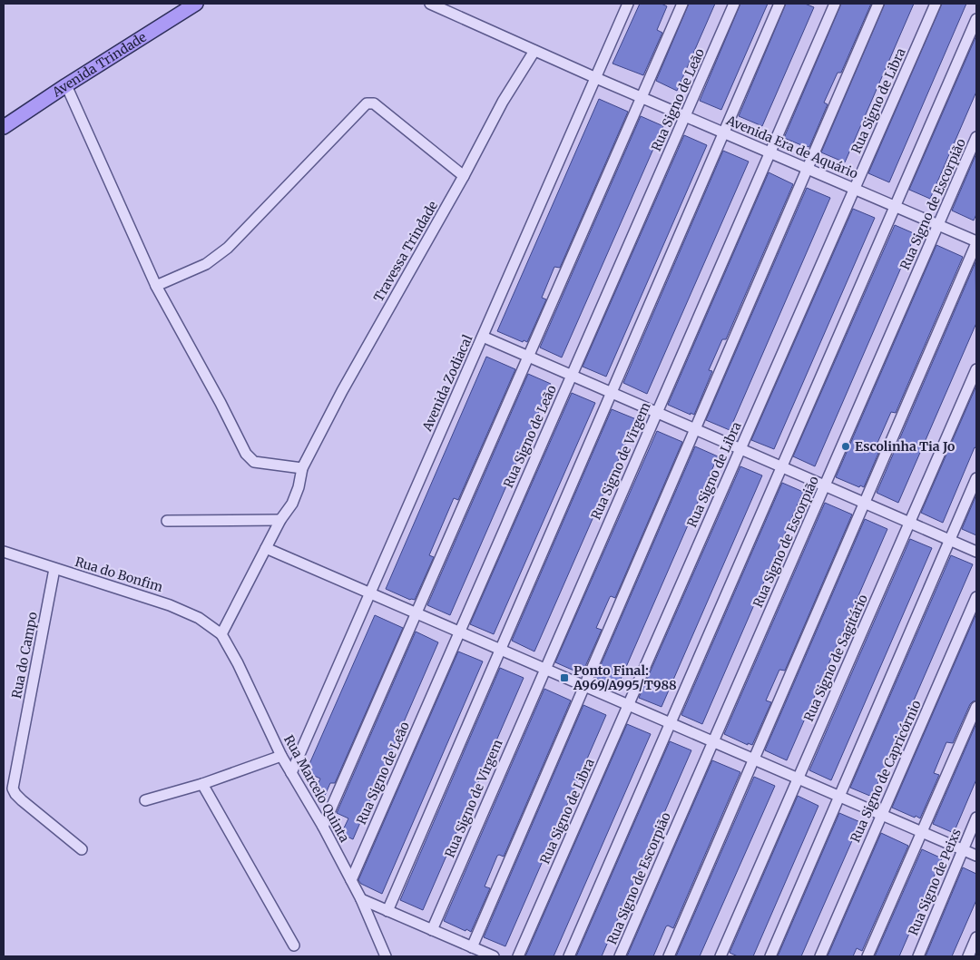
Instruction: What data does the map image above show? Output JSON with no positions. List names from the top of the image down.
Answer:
{
  "streets": {
    "main road": ["Avenida Trindade"],
    "street": [
      "Rua Signo de Leão",
      "Rua Signo de Libra",
      "Avenida Era de Aquário",
      "Rua Signo de Escorpião",
      "Travessa Trindade",
      "Avenida Zodiacal",
      "Rua Signo de Virgem",
      "Rua do Bonfim",
      "Rua do Campo",
      "Rua Signo de Sagitário",
      "Rua Signo de Capricórnio",
      "Rua Marcelo Quinta",
      "Rua Signo de Peixs"
    ]
  },
  "crossings": [
    ["Rua Signo de Leão", "Avenida Era de Aquário"],
    ["Rua Signo de Leão", "Rua Marcelo Quinta"],
    ["Rua Signo de Libra", "Avenida Era de Aquário"],
    ["Avenida Era de Aquário", "Rua Signo de Escorpião"],
    ["Avenida Era de Aquário", "Travessa Trindade"],
    ["Avenida Era de Aquário", "Avenida Zodiacal"],
    ["Avenida Era de Aquário", "Rua Signo de Virgem"],
    ["Travessa Trindade", "Rua do Bonfim"],
    ["Travessa Trindade", "Rua Marcelo Quinta"],
    ["Avenida Zodiacal", "Rua Marcelo Quinta"],
    ["Rua do Bonfim", "Rua do Campo"],
    ["Rua do Bonfim", "Rua Marcelo Quinta"]
  ],
  "places": {
    "other": ["Escolinha Tia Jo"],
    "transit": ["Ponto Final: A969/A995/T988"]
  }
}
